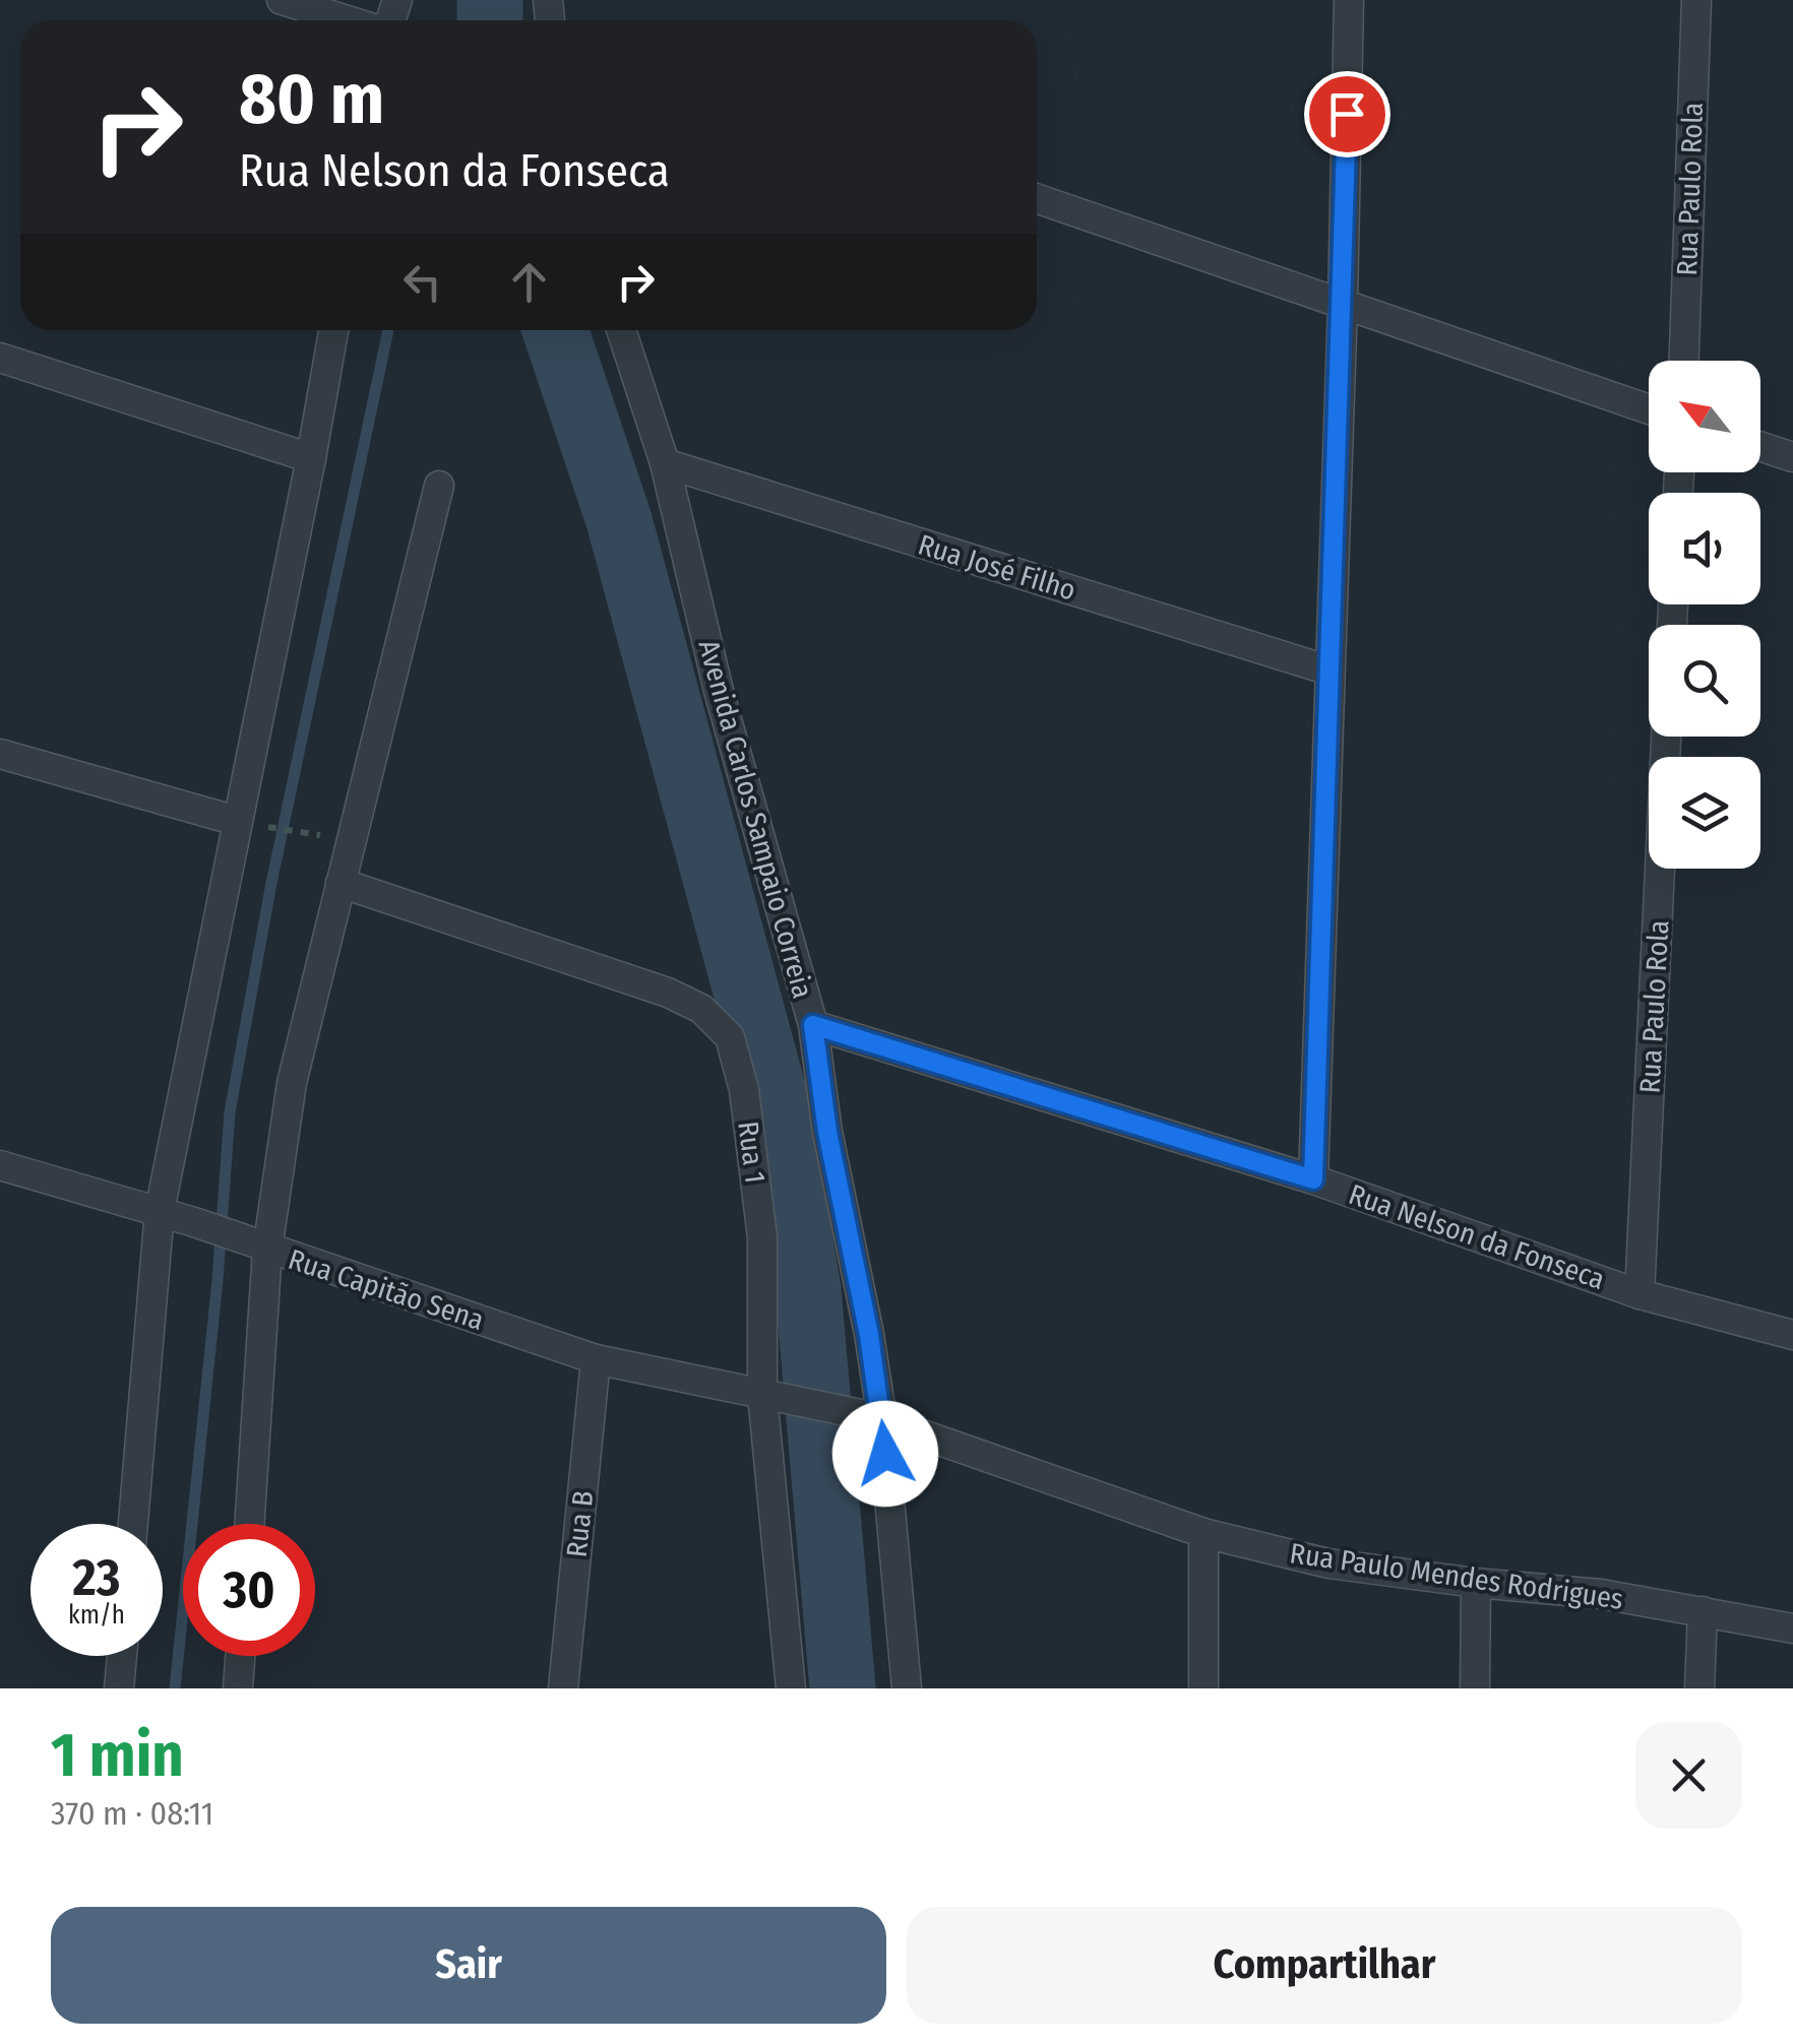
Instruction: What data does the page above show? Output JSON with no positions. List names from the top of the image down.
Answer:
{
  "streets": {
    "street": [
      "Rua Paulo Rola",
      "Rua José Filho",
      "Avenida Carlos Sampaio Correia",
      "Rua 1",
      "Rua Nelson da Fonseca",
      "Rua Capitão Sena",
      "Rua B",
      "Rua Paulo Mendes Rodrigues"
    ]
  },
  "crossings": [
    ["Rua Paulo Rola", "Rua Nelson da Fonseca"],
    ["Rua José Filho", "Avenida Carlos Sampaio Correia"],
    ["Avenida Carlos Sampaio Correia", "Rua Nelson da Fonseca"],
    ["Avenida Carlos Sampaio Correia", "Rua Paulo Mendes Rodrigues"],
    ["Rua 1", "Rua Capitão Sena"],
    ["Rua 1", "Rua Paulo Mendes Rodrigues"],
    ["Rua Capitão Sena", "Rua B"],
    ["Rua Capitão Sena", "Rua Paulo Mendes Rodrigues"]
  ],
  "north": "top left",
  "page": {
    "turn": ["80 m", "Rua Nelson da Fonseca"],
    "speed": "23 km/h",
    "limit": "30",
    "heading": ["1 min", "370 m · 08:11"],
    "buttons": ["Sair", "Compartilhar"]
  }
}
